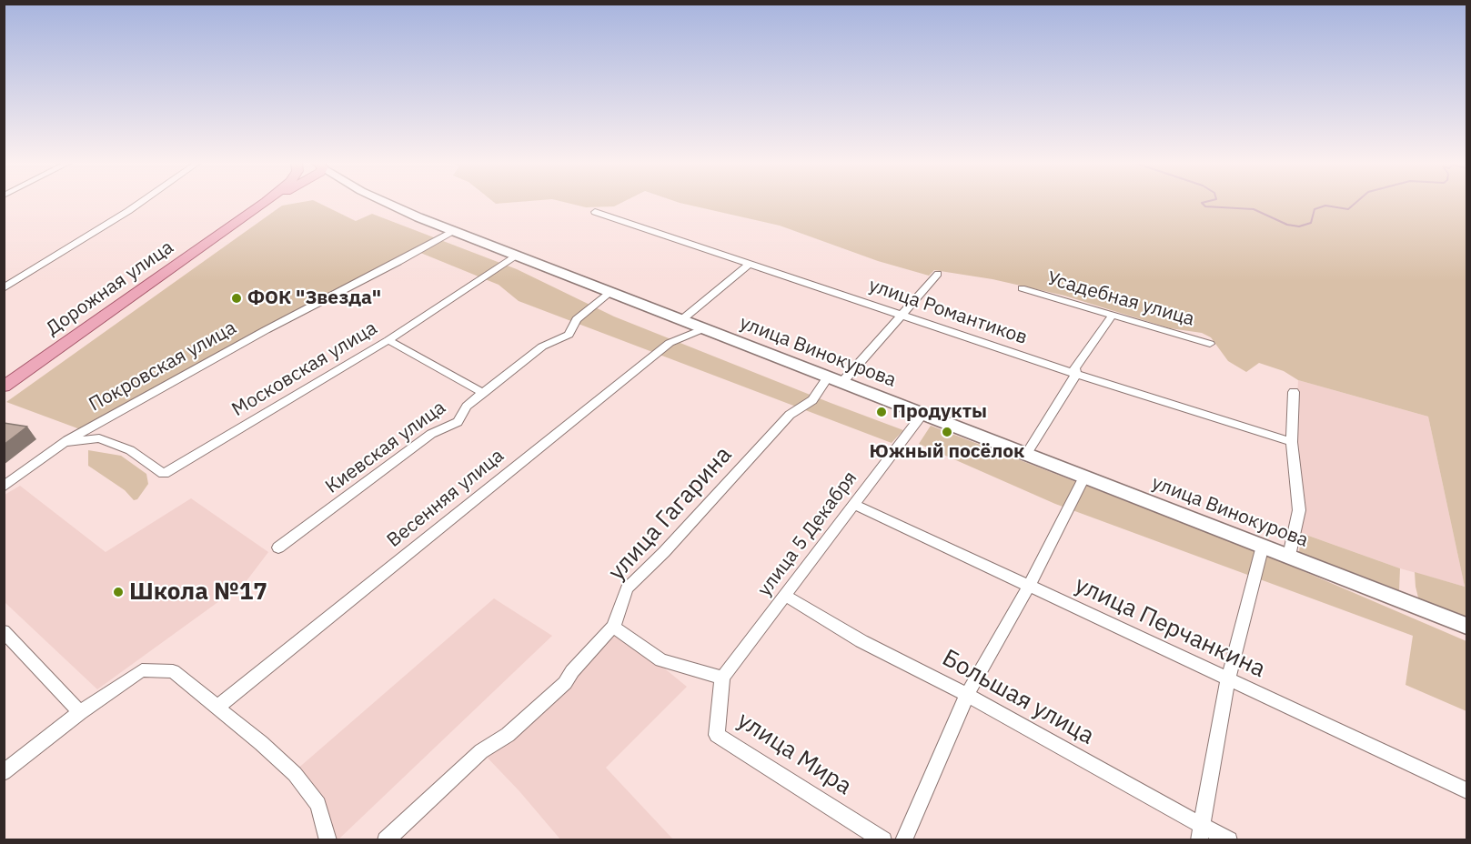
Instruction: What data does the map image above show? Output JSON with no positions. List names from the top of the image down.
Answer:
{
  "streets": {
    "main road": ["Дорожная улица", "улица Винокурова"],
    "street": [
      "Усадебная улица",
      "улица Романтиков",
      "Покровская улица",
      "Московская улица",
      "Киевская улица",
      "Весенняя улица",
      "улица Гагарина",
      "улица 5 Декабря",
      "улица Перчанкина",
      "Большая улица",
      "улица Мира"
    ]
  },
  "crossings": [
    ["улица Романтиков", "улица Гагарина"],
    ["улица Винокурова", "Покровская улица"],
    ["улица Винокурова", "Московская улица"],
    ["улица Винокурова", "Киевская улица"],
    ["улица Винокурова", "Весенняя улица"],
    ["улица Винокурова", "улица Гагарина"],
    ["улица Винокурова", "улица 5 Декабря"],
    ["Покровская улица", "Московская улица"],
    ["улица 5 Декабря", "улица Перчанкина"],
    ["улица 5 Декабря", "Большая улица"],
    ["улица 5 Декабря", "улица Мира"]
  ],
  "places": [
    "ФОК \"Звезда\"",
    "Продукты",
    "Южный посёлок",
    "Школа №17"
  ]
}
